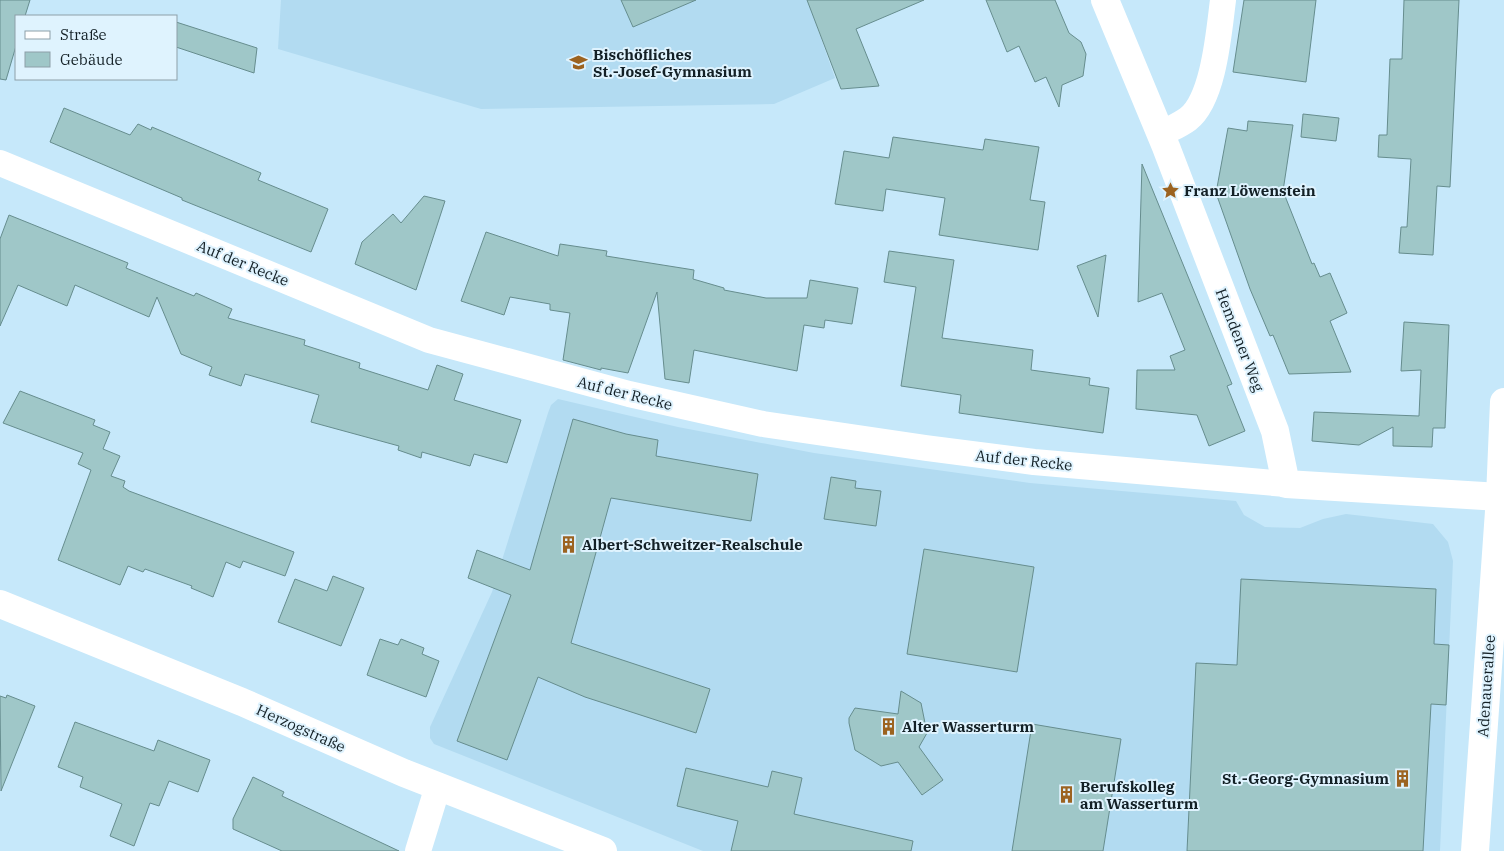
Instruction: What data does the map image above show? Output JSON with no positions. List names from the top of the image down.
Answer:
{
  "streets": {
    "street": [
      "Auf der Recke",
      "Hemdener Weg",
      "Adenauerallee",
      "Herzogstraße"
    ]
  },
  "crossings": [
    ["Auf der Recke", "Hemdener Weg"]
  ],
  "places": {
    "school or university": ["Bischöfliches St.-Josef-Gymnasium"],
    "place": ["Franz Löwenstein"],
    "building": [
      "Albert-Schweitzer-Realschule",
      "Alter Wasserturm",
      "St.-Georg-Gymnasium",
      "Berufskolleg am Wasserturm"
    ]
  },
  "legend": ["Straße", "Gebäude"]
}
